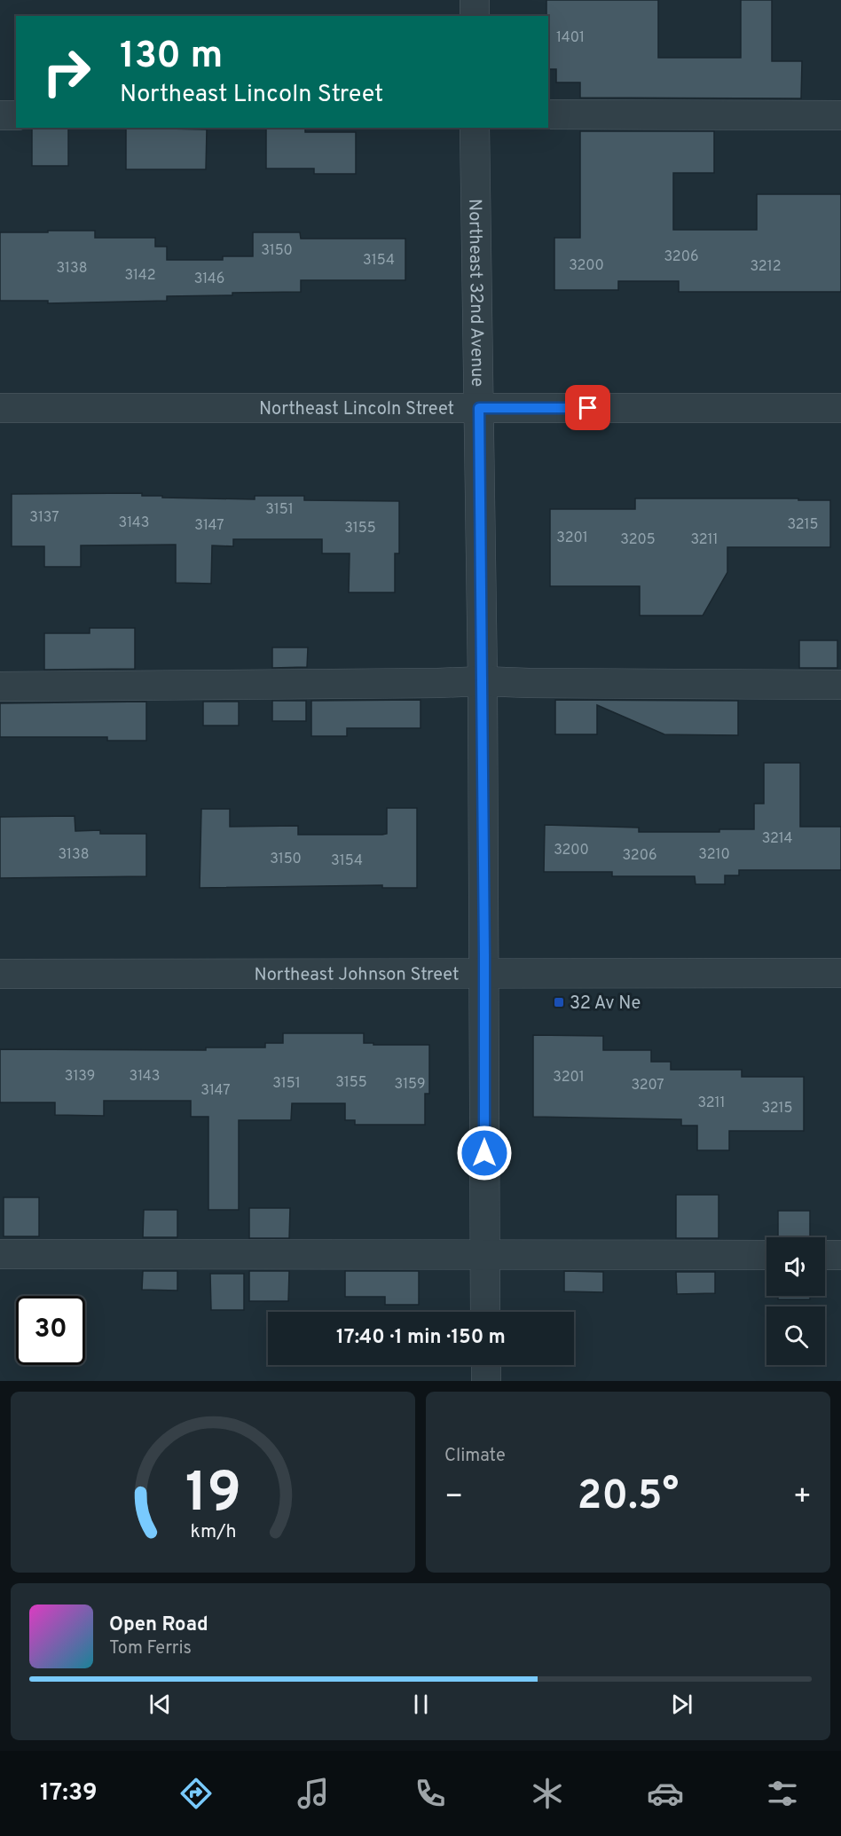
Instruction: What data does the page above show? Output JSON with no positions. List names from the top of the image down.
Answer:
{
  "streets": {
    "street": ["Northeast 32nd Avenue", "Northeast Lincoln Street", "Northeast Johnson Street"]
  },
  "crossings": [
    ["Northeast 32nd Avenue", "Northeast Lincoln Street"],
    ["Northeast 32nd Avenue", "Northeast Johnson Street"]
  ],
  "places": {
    "transit": ["32 Av Ne"]
  },
  "house_numbers": [
    "1401",
    "3150",
    "3206",
    "3154",
    "3200",
    "3212",
    "3138",
    "3142",
    "3146",
    "3151",
    "3137",
    "3143",
    "3215",
    "3147",
    "3155",
    "3201",
    "3205",
    "3211",
    "3214",
    "3200",
    "3138",
    "3210",
    "3206",
    "3150",
    "3154",
    "3139",
    "3143",
    "3201",
    "3155",
    "3151",
    "3159",
    "3207",
    "3147",
    "3211",
    "3215"
  ],
  "page": {
    "turn": ["130 m", "Northeast Lincoln Street"],
    "limit": "30",
    "trip": "17:40 · 1 min · 150 m",
    "tile": "Climate",
    "heat": ["−", "20.5°", "+"],
    "song": ["Open Road", "Tom Ferris"],
    "tabs": "17:39",
    "gauge": ["19", "km/h"]
  }
}
